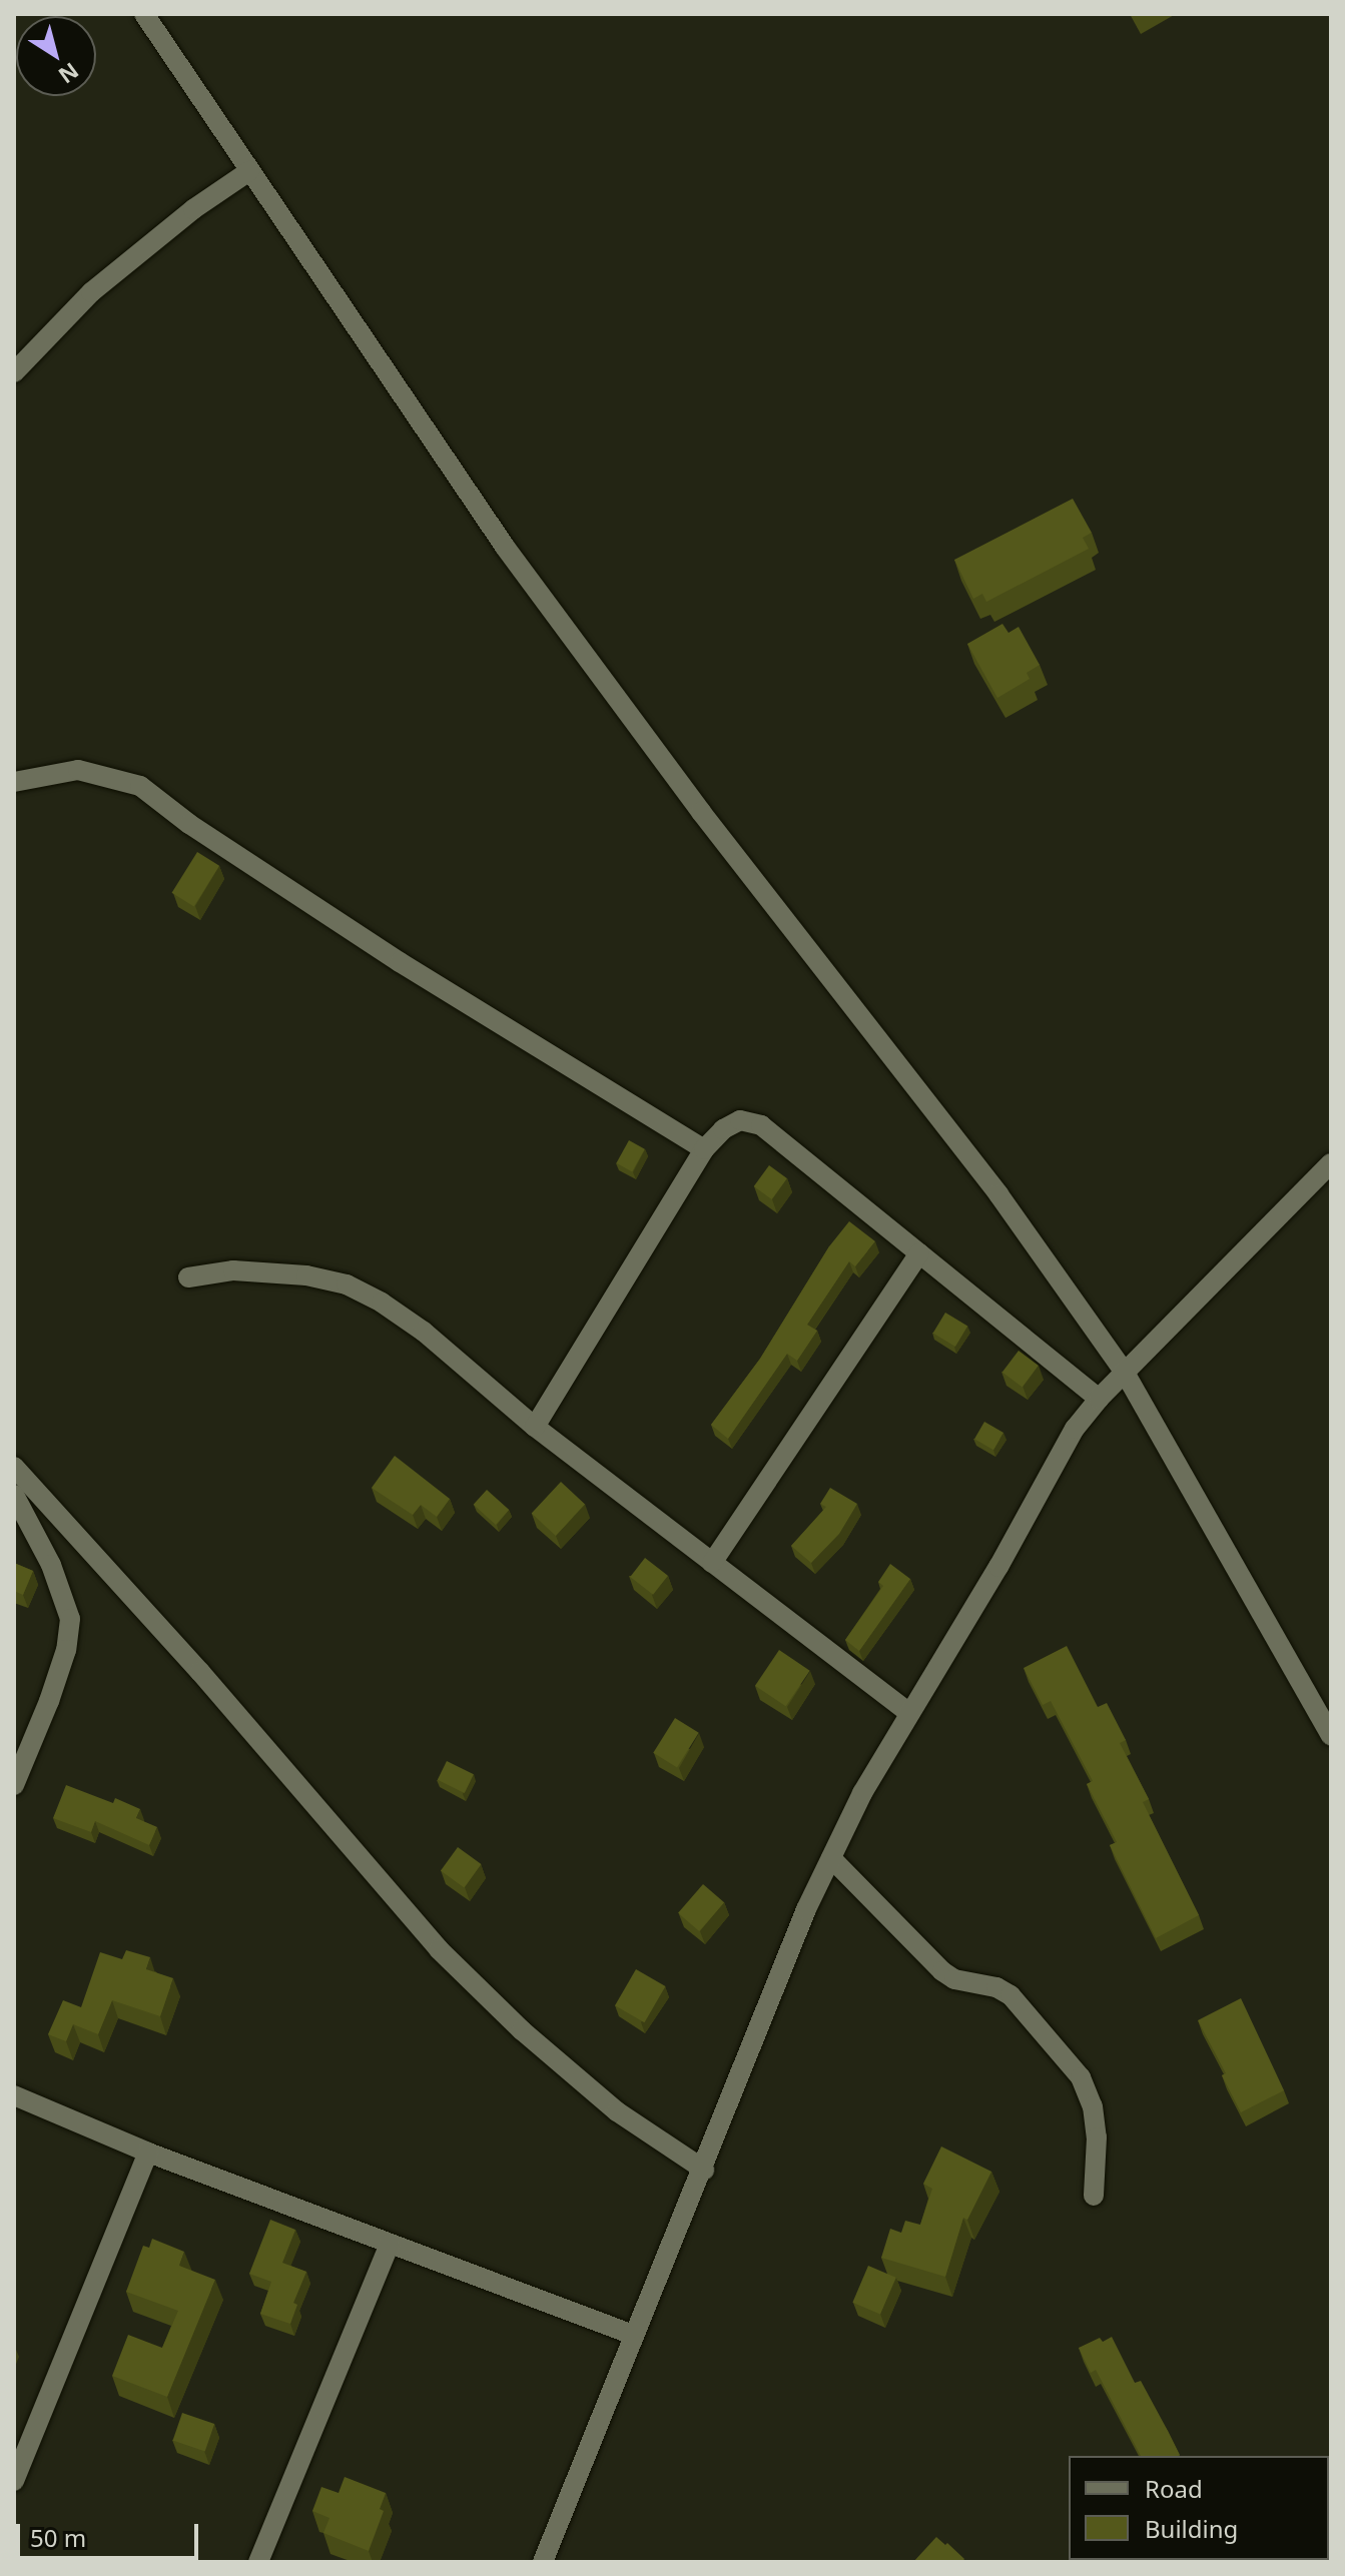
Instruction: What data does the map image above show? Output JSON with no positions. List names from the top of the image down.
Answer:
{
  "legend": ["Road", "Building"],
  "scale_bar": "50 m",
  "north": "bottom right"
}
